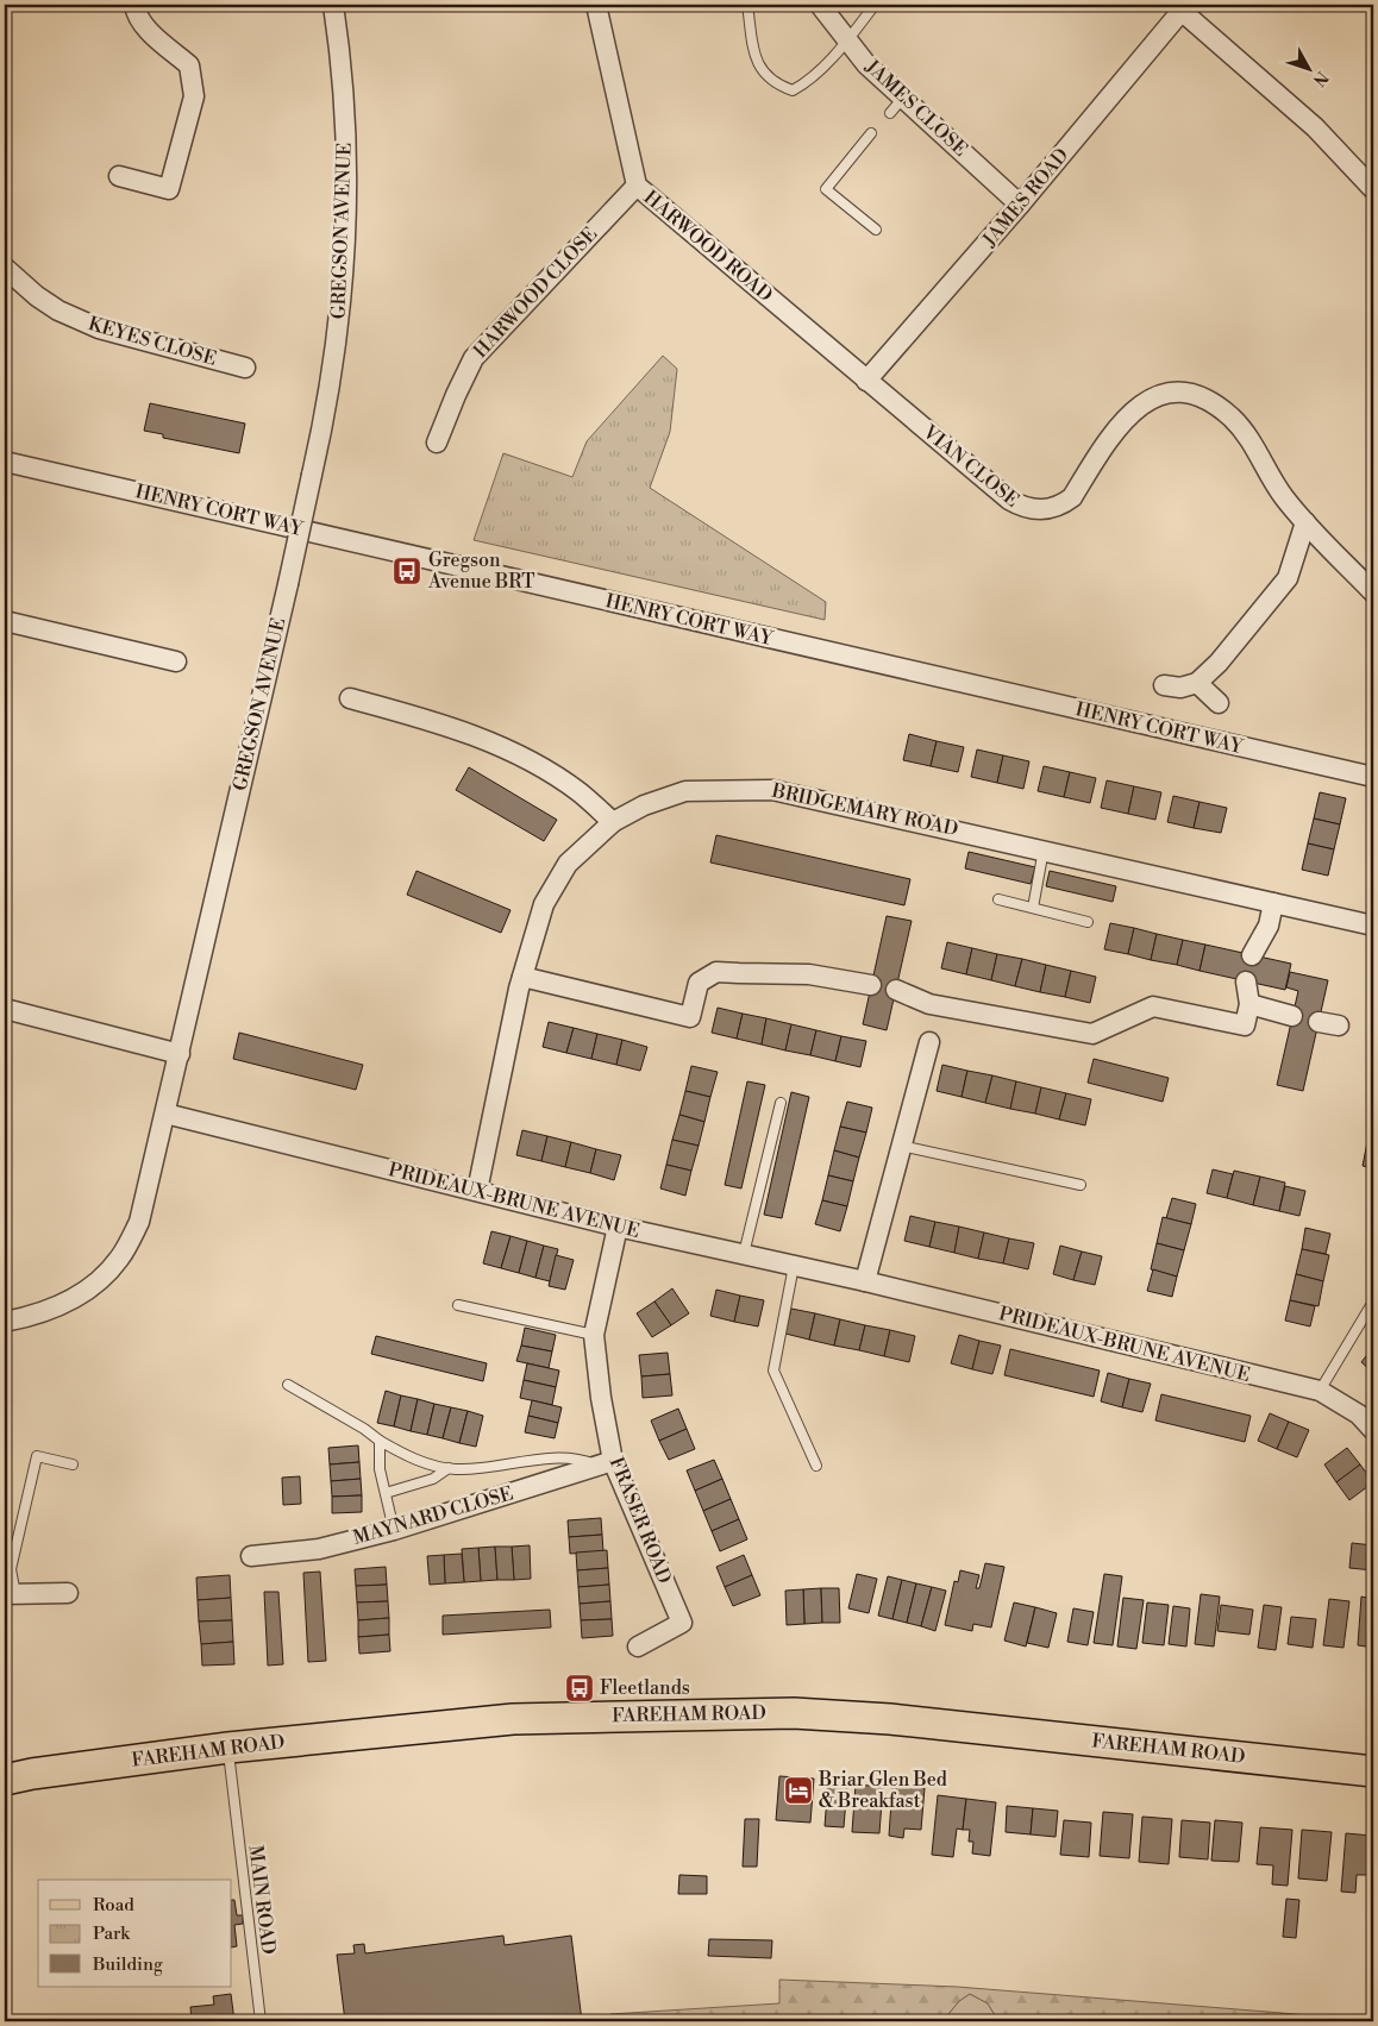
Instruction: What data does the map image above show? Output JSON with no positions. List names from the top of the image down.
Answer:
{
  "streets": {
    "main road": ["FAREHAM ROAD"],
    "street": [
      "JAMES CLOSE",
      "JAMES ROAD",
      "GREGSON AVENUE",
      "HARWOOD ROAD",
      "HARWOOD CLOSE",
      "KEYES CLOSE",
      "VIAN CLOSE",
      "HENRY CORT WAY",
      "BRIDGEMARY ROAD",
      "PRIDEAUX-BRUNE AVENUE",
      "MAYNARD CLOSE",
      "FRASER ROAD"
    ],
    "lane": ["MAIN ROAD"]
  },
  "crossings": [
    ["JAMES CLOSE", "JAMES ROAD"],
    ["JAMES ROAD", "HARWOOD ROAD"],
    ["JAMES ROAD", "VIAN CLOSE"],
    ["GREGSON AVENUE", "PRIDEAUX-BRUNE AVENUE"],
    ["HARWOOD ROAD", "HARWOOD CLOSE"],
    ["HARWOOD ROAD", "VIAN CLOSE"],
    ["BRIDGEMARY ROAD", "PRIDEAUX-BRUNE AVENUE"],
    ["PRIDEAUX-BRUNE AVENUE", "FRASER ROAD"],
    ["MAYNARD CLOSE", "FRASER ROAD"],
    ["FAREHAM ROAD", "MAIN ROAD"]
  ],
  "places": {
    "bus stop": ["Gregson Avenue BRT", "Fleetlands"],
    "hotel": ["Briar Glen Bed & Breakfast"]
  },
  "legend": ["Road", "Park", "Building"],
  "north": "bottom right"
}
